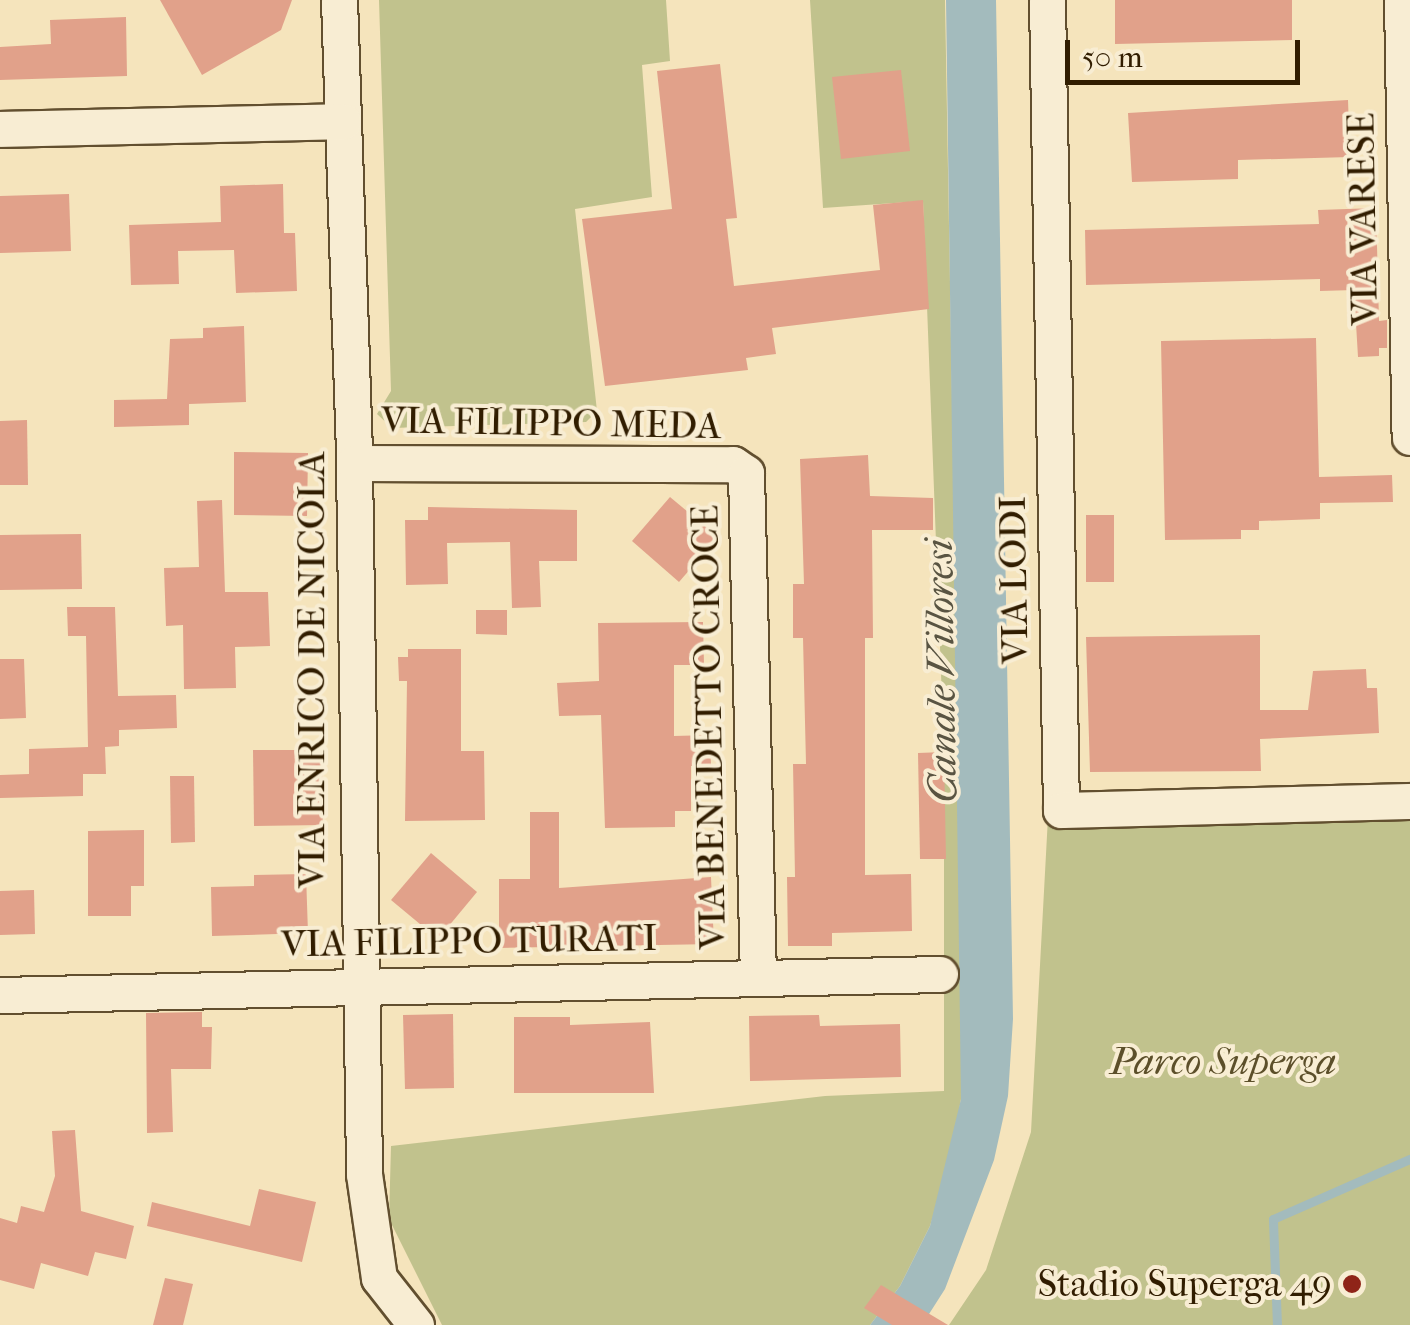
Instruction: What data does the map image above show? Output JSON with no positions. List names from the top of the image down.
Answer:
{
  "streets": {
    "street": [
      "VIA VARESE",
      "VIA FILIPPO MEDA",
      "VIA LODI",
      "VIA ENRICO DE NICOLA",
      "VIA BENEDETTO CROCE",
      "VIA FILIPPO TURATI"
    ]
  },
  "crossings": [
    ["VIA FILIPPO MEDA", "VIA ENRICO DE NICOLA"],
    ["VIA FILIPPO MEDA", "VIA BENEDETTO CROCE"],
    ["VIA ENRICO DE NICOLA", "VIA FILIPPO TURATI"],
    ["VIA BENEDETTO CROCE", "VIA FILIPPO TURATI"]
  ],
  "water": ["Canale Villoresi"],
  "parks": ["Parco Superga"],
  "places": ["Stadio Superga 49"],
  "scale_bar": "50 m"
}
